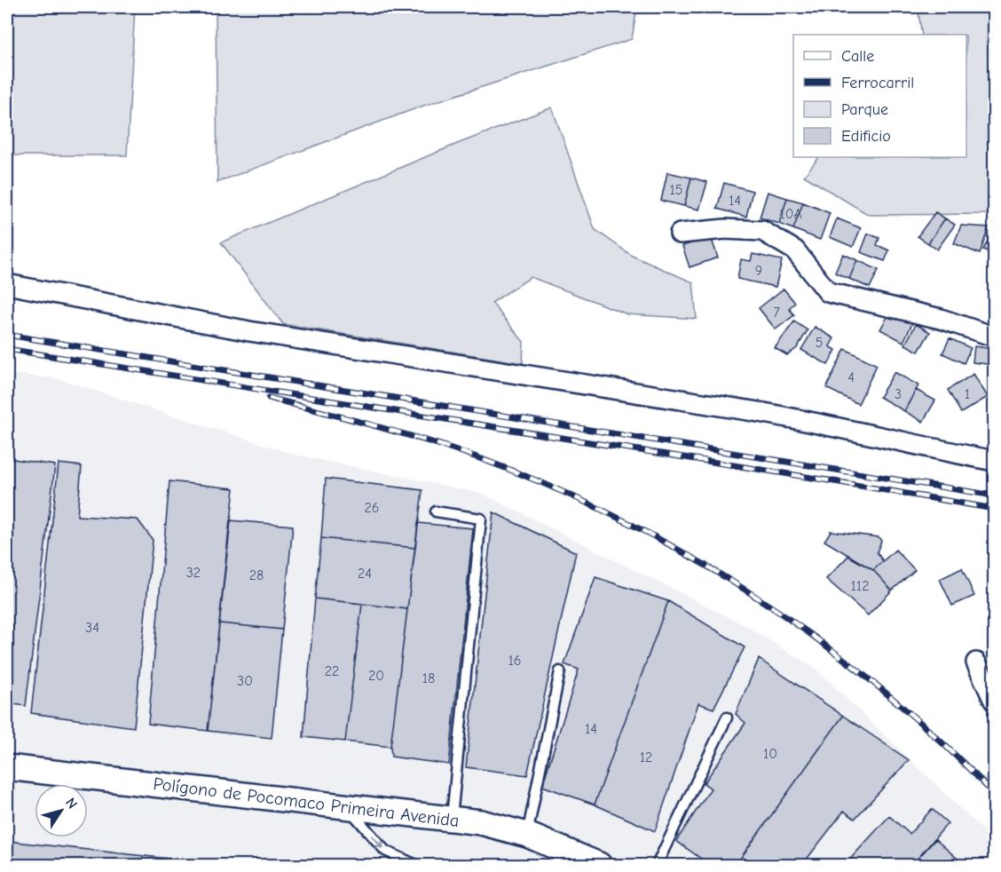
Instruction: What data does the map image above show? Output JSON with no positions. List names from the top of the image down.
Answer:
{
  "streets": {
    "street": ["Polígono de Pocomaco Primeira Avenida"]
  },
  "house_numbers": [
    "15",
    "14",
    "10A",
    "9",
    "7",
    "5",
    "4",
    "3",
    "1",
    "26",
    "32",
    "24",
    "28",
    "112",
    "34",
    "16",
    "22",
    "20",
    "18",
    "30",
    "14",
    "10",
    "12"
  ],
  "legend": [
    "Calle",
    "Ferrocarril",
    "Parque",
    "Edificio"
  ],
  "north": "top right"
}
